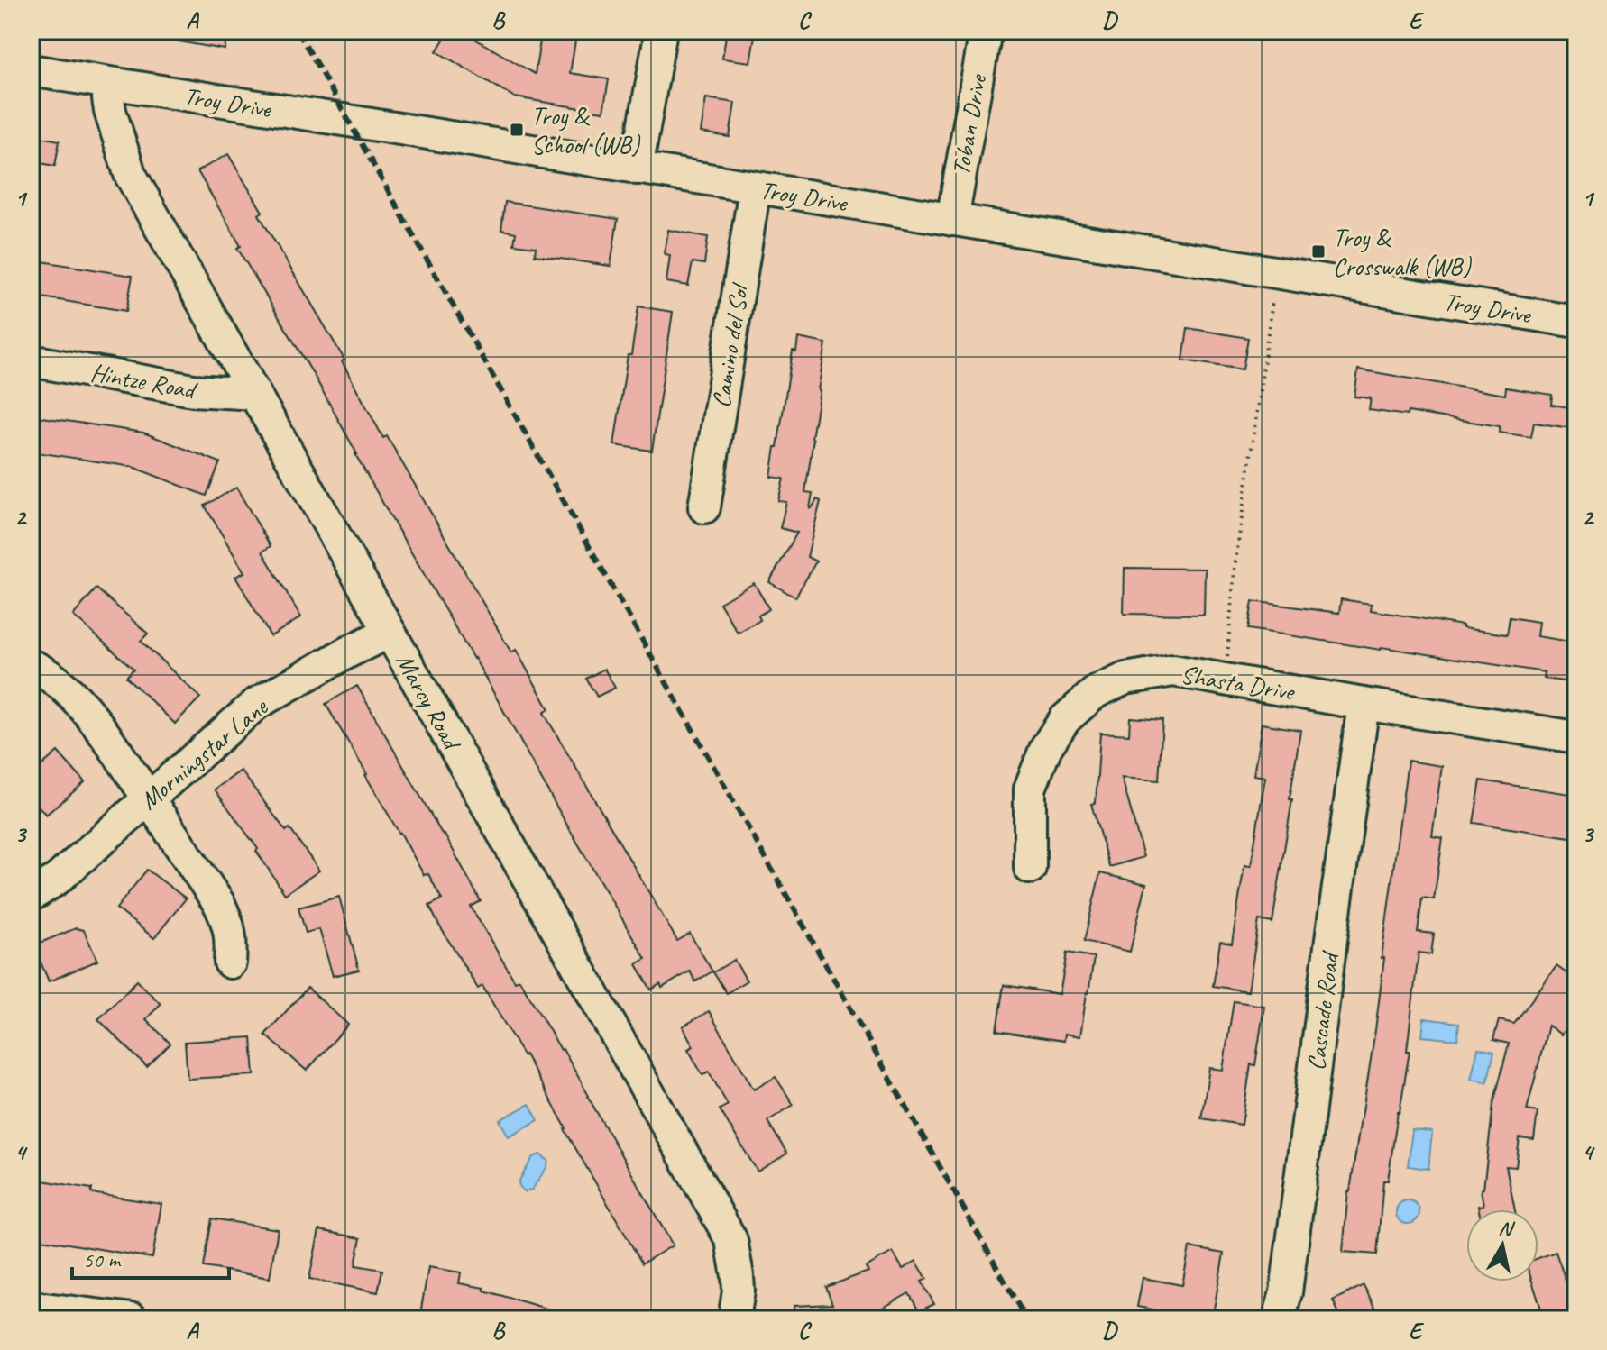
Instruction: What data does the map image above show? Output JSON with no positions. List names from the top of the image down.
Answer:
{
  "streets": {
    "street": [
      "Troy Drive",
      "Toban Drive",
      "Camino del Sol",
      "Hintze Road",
      "Shasta Drive",
      "Marcy Road",
      "Morningstar Lane",
      "Cascade Road"
    ]
  },
  "crossings": [
    ["Troy Drive", "Toban Drive"],
    ["Troy Drive", "Camino del Sol"],
    ["Troy Drive", "Marcy Road"],
    ["Hintze Road", "Marcy Road"],
    ["Shasta Drive", "Cascade Road"],
    ["Marcy Road", "Morningstar Lane"]
  ],
  "places": {
    "transit": ["Troy & School (WB)", "Troy & Crosswalk (WB)"]
  },
  "scale_bar": "50 m",
  "north": "top",
  "grid": {
    "columns": [
      "A",
      "B",
      "C",
      "D",
      "E"
    ],
    "rows": [
      "1",
      "2",
      "3",
      "4"
    ]
  }
}
